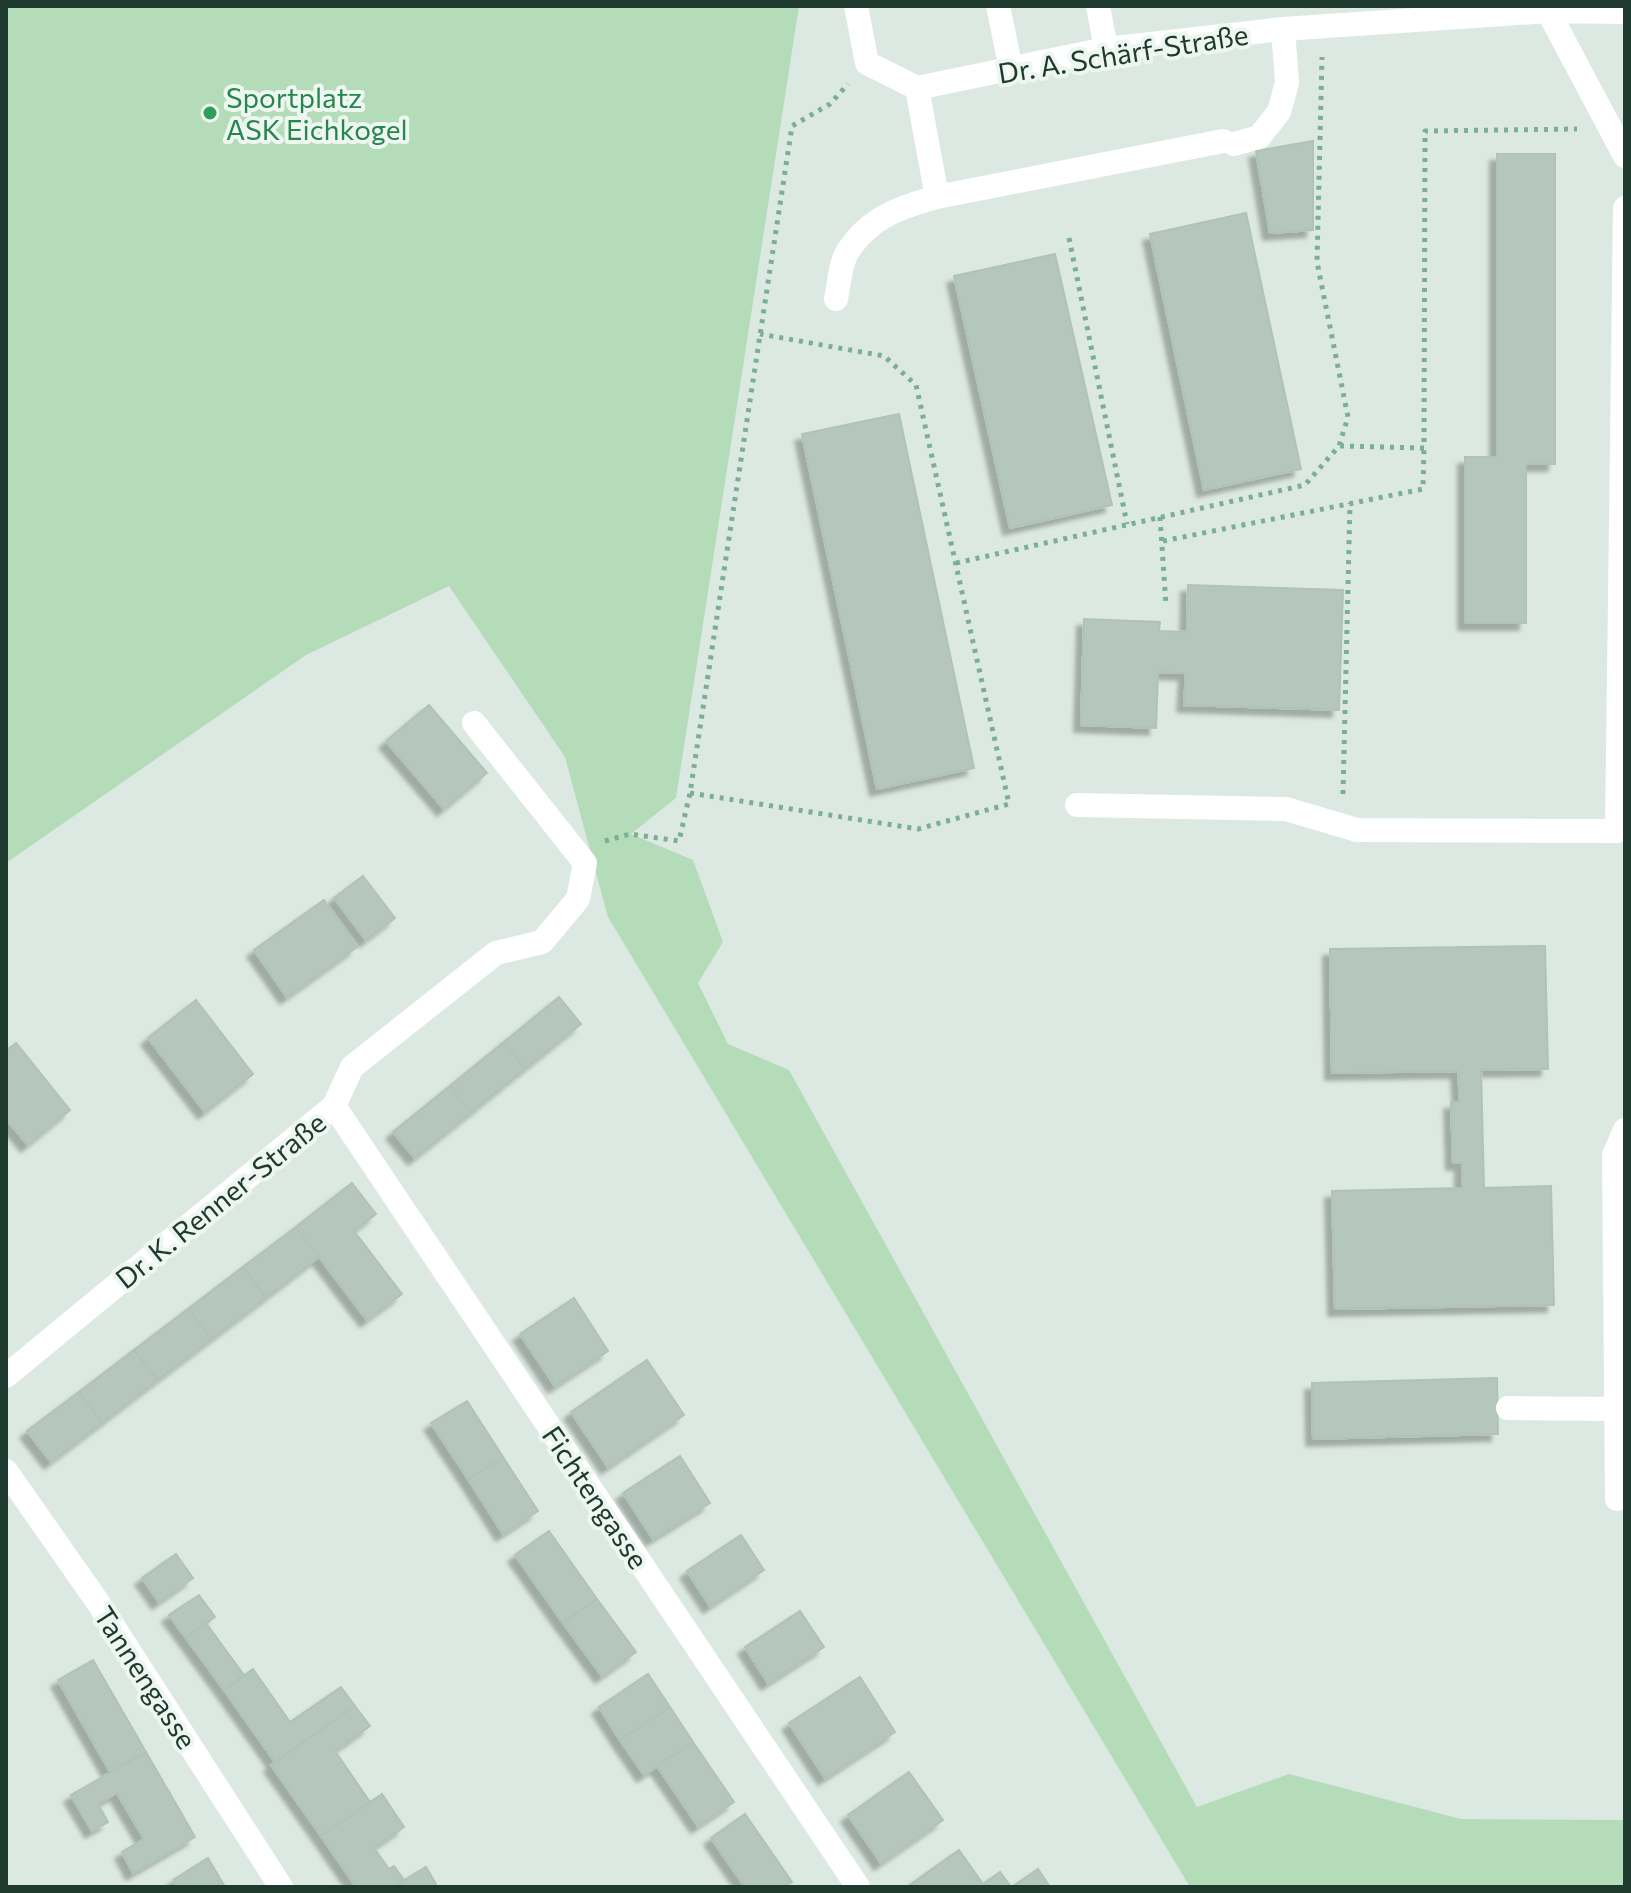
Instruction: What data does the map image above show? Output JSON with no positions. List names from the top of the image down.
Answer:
{
  "streets": {
    "street": [
      "Dr. A. Schärf-Straße",
      "Dr. K. Renner-Straße",
      "Fichtengasse",
      "Tannengasse"
    ]
  },
  "crossings": [
    ["Dr. K. Renner-Straße", "Fichtengasse"]
  ],
  "places": ["Sportplatz ASK Eichkogel"]
}
